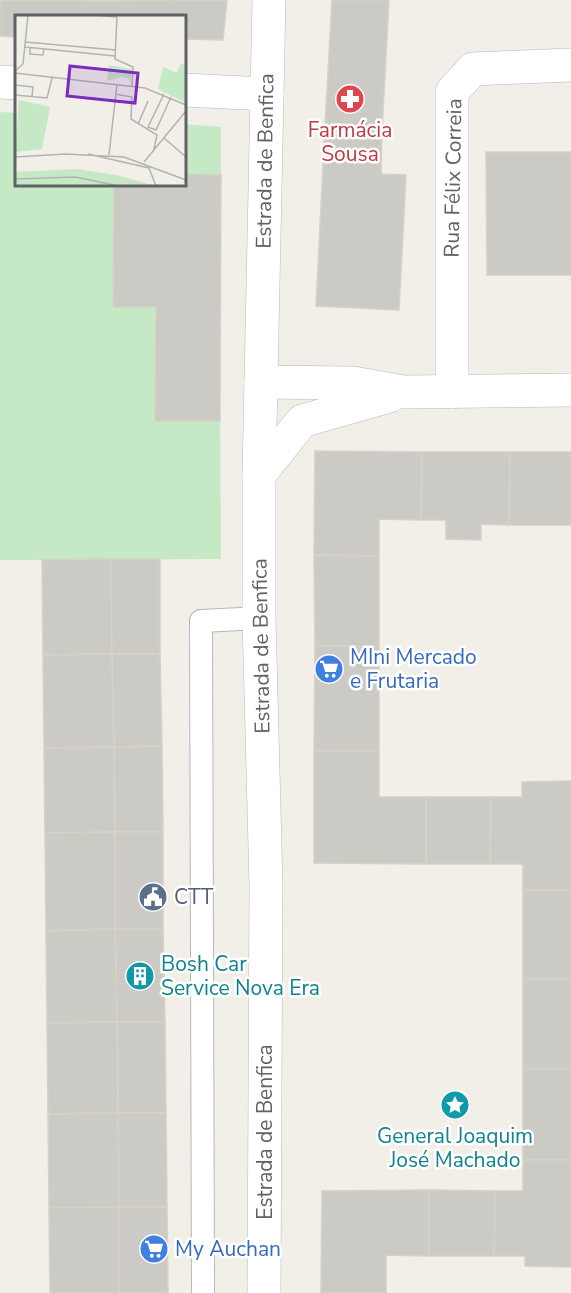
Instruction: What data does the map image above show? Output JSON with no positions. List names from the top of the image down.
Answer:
{
  "streets": {
    "street": ["Estrada de Benfica", "Rua Félix Correia"]
  },
  "places": {
    "pharmacy": ["Farmácia Sousa"],
    "supermarket": ["MIni Mercado e Frutaria", "My Auchan"],
    "public building": ["CTT"],
    "building": ["Bosh Car Service Nova Era"],
    "place": ["General Joaquim José Machado"]
  }
}
